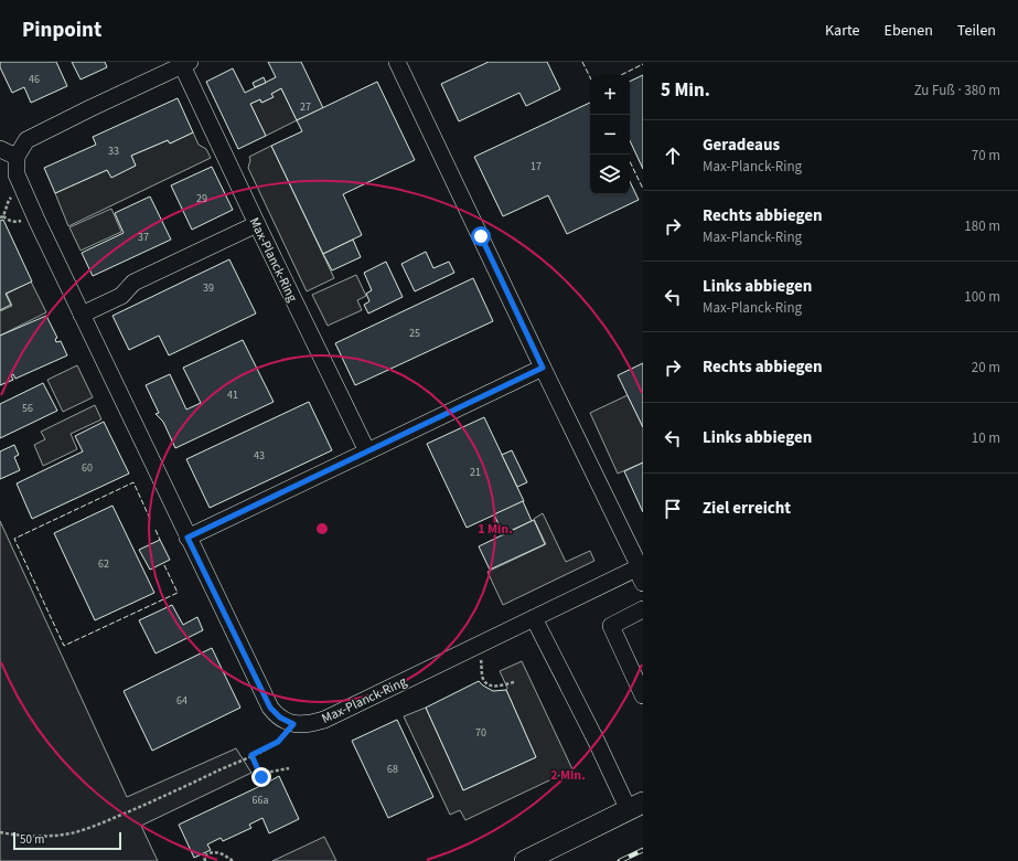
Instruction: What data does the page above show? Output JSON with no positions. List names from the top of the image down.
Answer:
{
  "streets": {
    "street": ["Max-Planck-Ring"]
  },
  "house_numbers": [
    "46",
    "27",
    "33",
    "17",
    "29",
    "37",
    "39",
    "25",
    "41",
    "56",
    "43",
    "60",
    "21",
    "62",
    "64",
    "70",
    "68",
    "66a"
  ],
  "scale_bar": "50 m",
  "page": {
    "header": "Pinpoint",
    "nav": ["Karte", "Ebenen", "Teilen"],
    "heading": ["5 Min.", "Zu Fuß · 380 m"],
    "map_buttons": ["+", "−"],
    "list": [
      ["Geradeaus", "Max-Planck-Ring", "70 m"],
      ["Rechts abbiegen", "Max-Planck-Ring", "180 m"],
      ["Links abbiegen", "Max-Planck-Ring", "100 m"],
      ["Rechts abbiegen", "20 m"],
      ["Links abbiegen", "10 m"],
      "Ziel erreicht"
    ],
    "scale": "50 m"
  },
  "rings": ["1 Min.", "2 Min."]
}
